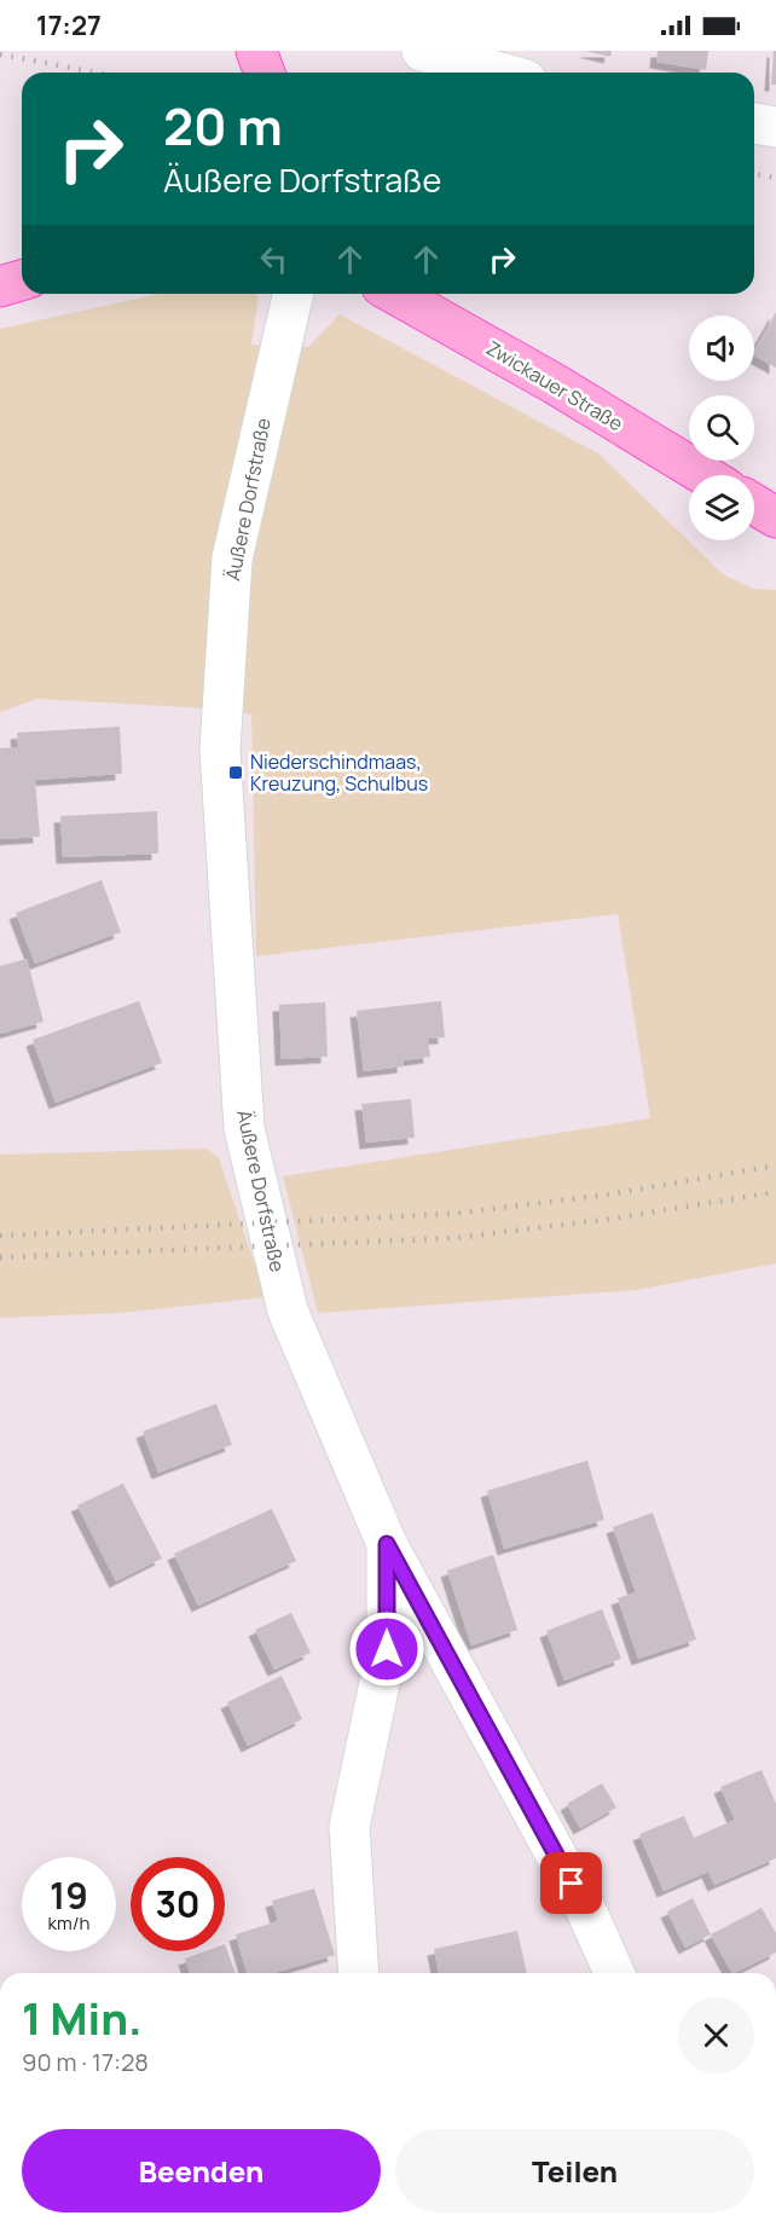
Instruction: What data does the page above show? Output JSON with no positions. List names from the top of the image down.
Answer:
{
  "streets": {
    "main road": ["Zwickauer Straße"],
    "street": ["Äußere Dorfstraße"]
  },
  "places": {
    "transit": ["Niederschindmaas, Kreuzung, Schulbus"]
  },
  "page": {
    "status": "17:27",
    "turn": ["20 m", "Äußere Dorfstraße"],
    "speed": "19 km/h",
    "limit": "30",
    "heading": ["1 Min.", "90 m · 17:28"],
    "buttons": ["Beenden", "Teilen"]
  }
}
